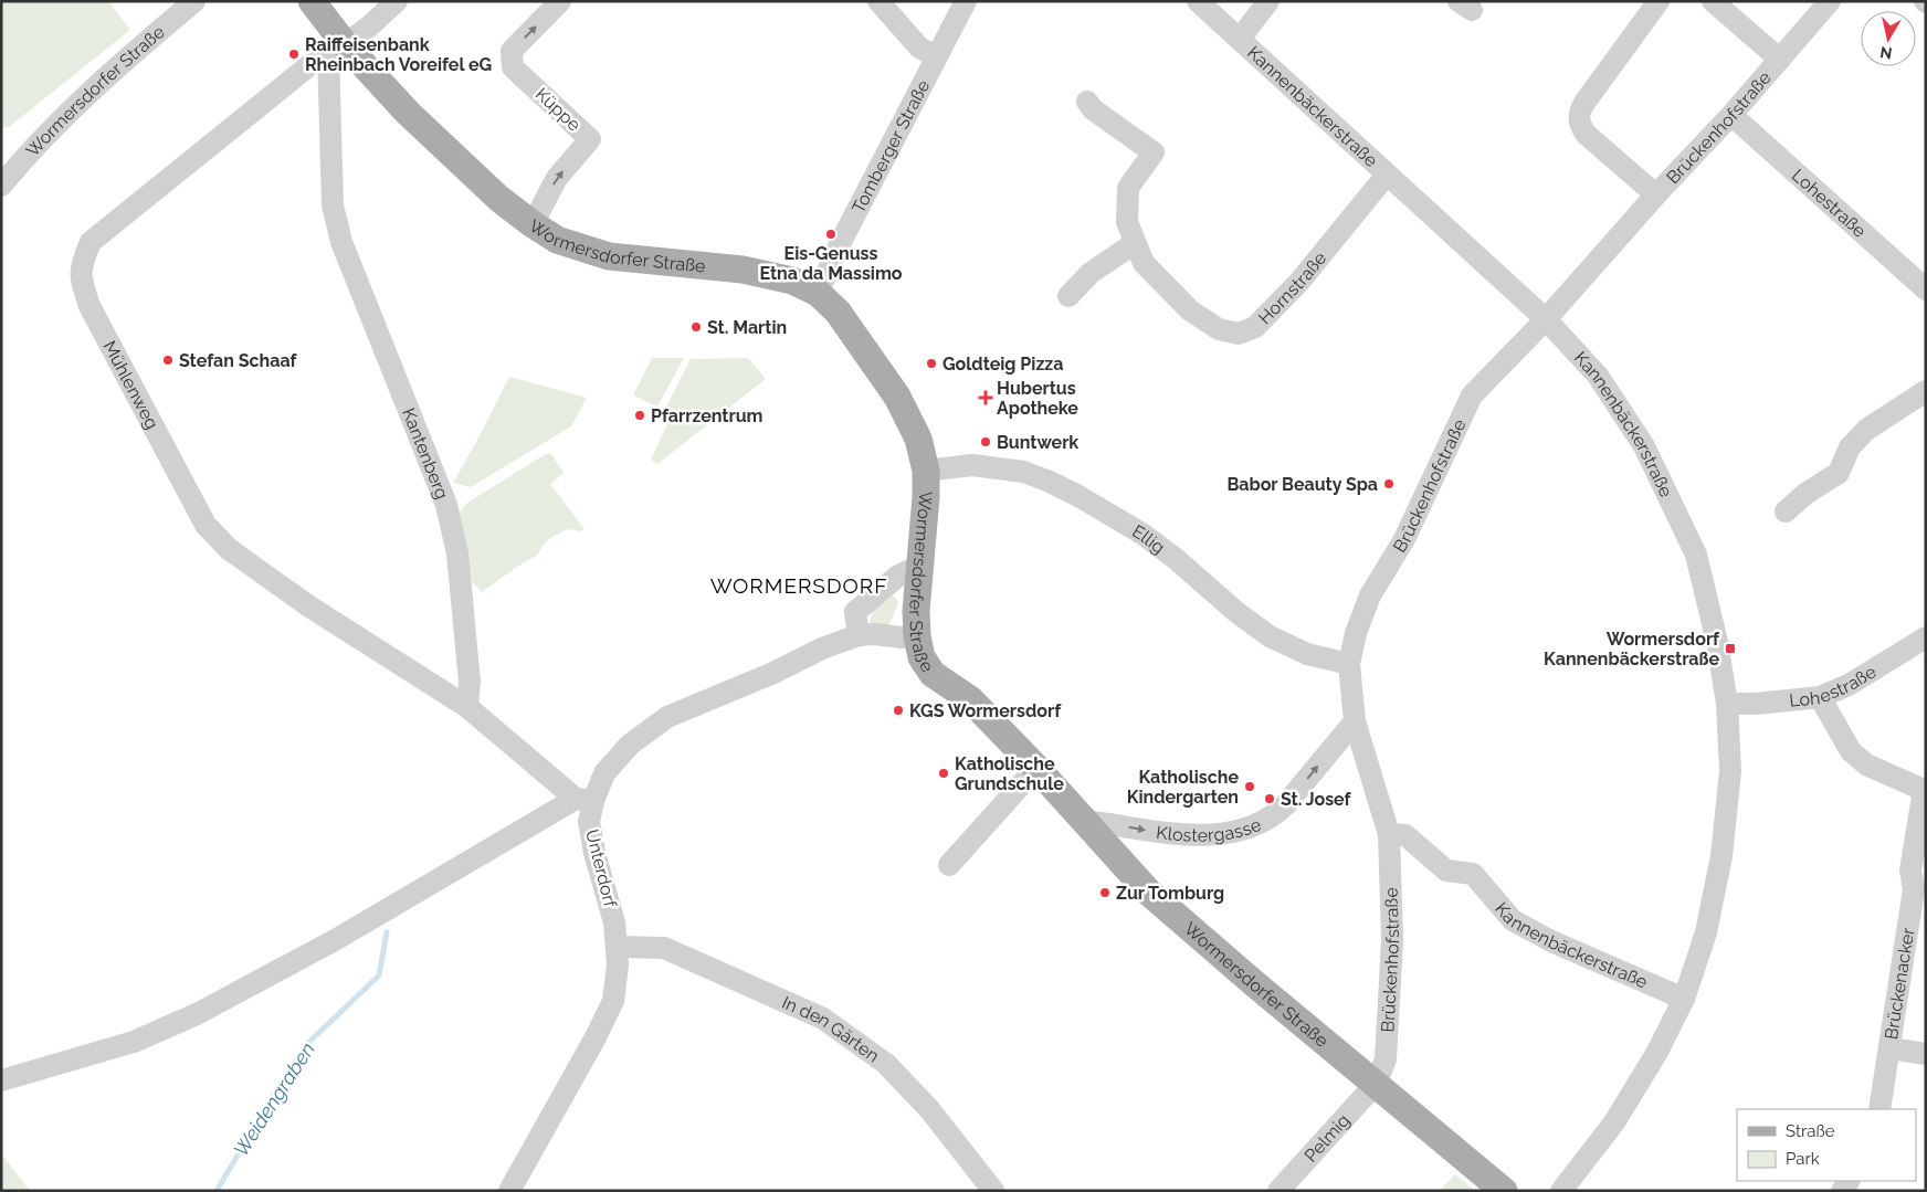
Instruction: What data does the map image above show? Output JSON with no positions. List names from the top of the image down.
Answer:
{
  "streets": {
    "main road": ["Wormersdorfer Straße"],
    "street": [
      "Kannenbäckerstraße",
      "Küppe",
      "Brückenhofstraße",
      "Tomberger Straße",
      "Lohestraße",
      "Hornstraße",
      "Mühlenweg",
      "Kantenberg",
      "Ellig",
      "Klostergasse",
      "Unterdorf",
      "Brückenacker",
      "In den Gärten",
      "Pelmig"
    ]
  },
  "crossings": [
    ["Wormersdorfer Straße", "Küppe"],
    ["Wormersdorfer Straße", "Brückenhofstraße"],
    ["Wormersdorfer Straße", "Tomberger Straße"],
    ["Wormersdorfer Straße", "Mühlenweg"],
    ["Wormersdorfer Straße", "Kantenberg"],
    ["Wormersdorfer Straße", "Ellig"],
    ["Wormersdorfer Straße", "Klostergasse"],
    ["Wormersdorfer Straße", "Unterdorf"],
    ["Wormersdorfer Straße", "Pelmig"],
    ["Kannenbäckerstraße", "Brückenhofstraße"],
    ["Kannenbäckerstraße", "Lohestraße"],
    ["Kannenbäckerstraße", "Hornstraße"],
    ["Brückenhofstraße", "Lohestraße"],
    ["Brückenhofstraße", "Ellig"],
    ["Brückenhofstraße", "Klostergasse"],
    ["Brückenhofstraße", "Pelmig"],
    ["Lohestraße", "Brückenacker"],
    ["Mühlenweg", "Kantenberg"],
    ["Unterdorf", "In den Gärten"]
  ],
  "one_way": ["Klostergasse"],
  "districts": ["WORMERSDORF"],
  "water": ["Weidengraben"],
  "places": {
    "other": [
      "Raiffeisenbank Rheinbach Voreifel eG",
      "Eis-Genuss Etna da Massimo",
      "St. Martin",
      "Stefan Schaaf",
      "Goldteig Pizza",
      "Pfarrzentrum",
      "Buntwerk",
      "Babor Beauty Spa",
      "KGS Wormersdorf",
      "Katholische Grundschule",
      "Katholische Kindergarten",
      "St. Josef",
      "Zur Tomburg"
    ],
    "health": ["Hubertus Apotheke"],
    "transit": ["Wormersdorf Kannenbäckerstraße"]
  },
  "legend": ["Straße", "Park"],
  "north": "bottom"
}
